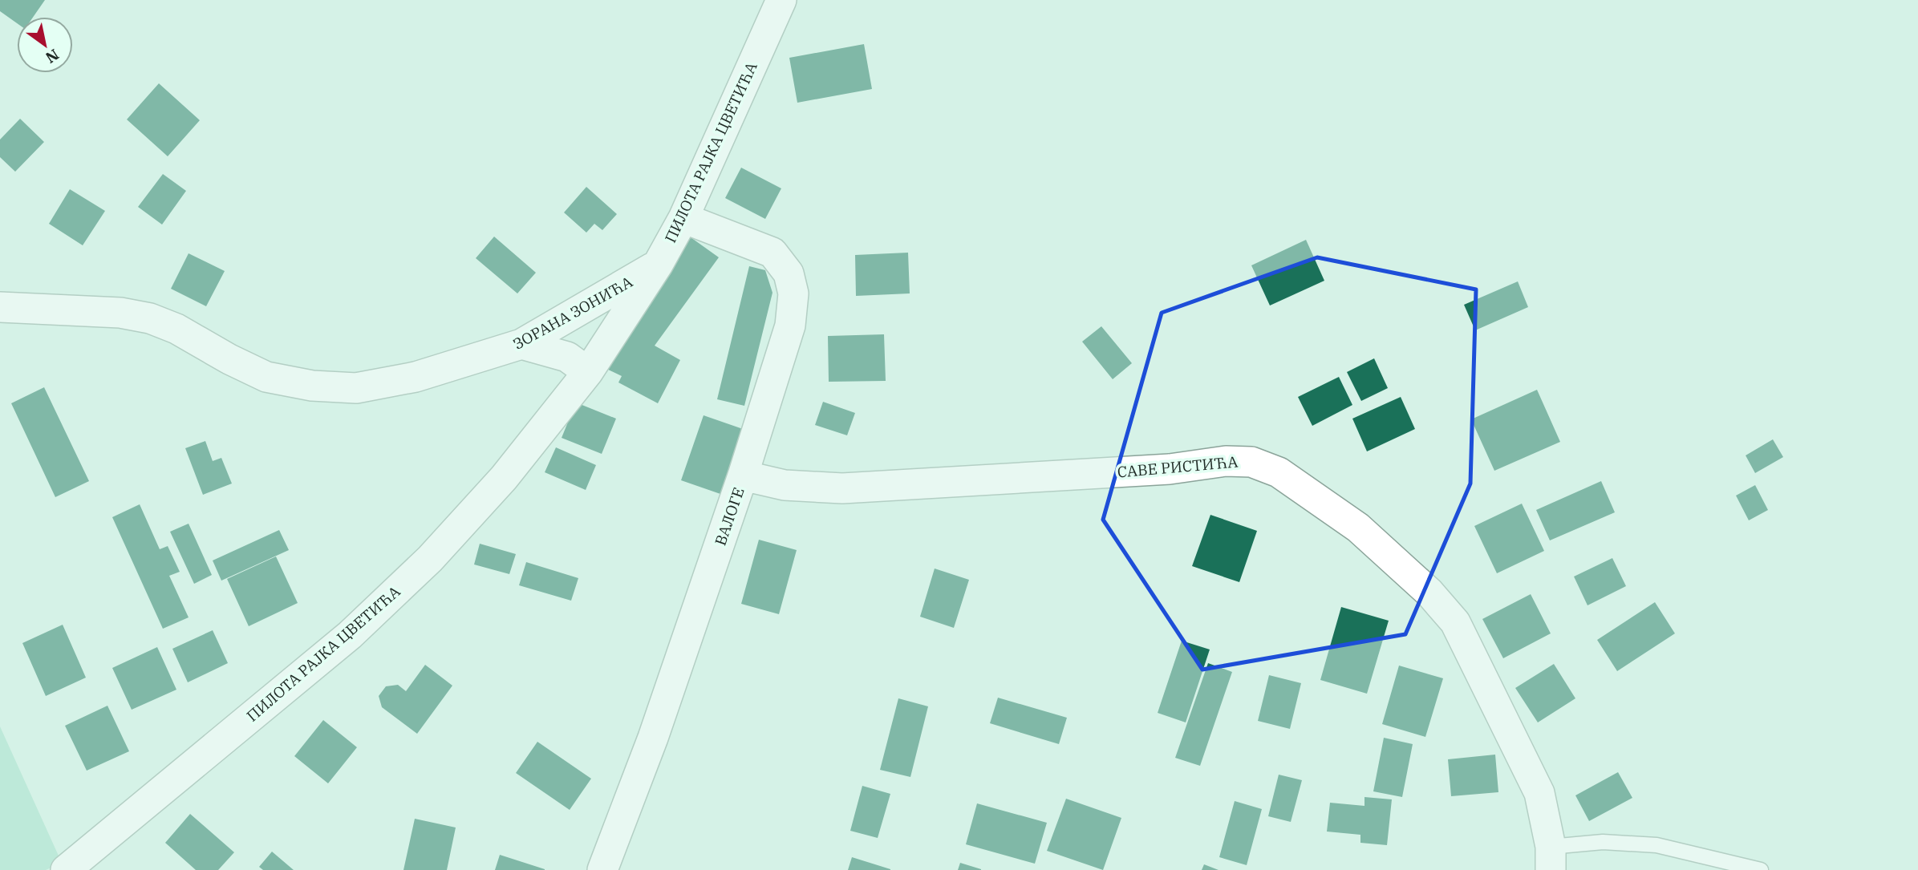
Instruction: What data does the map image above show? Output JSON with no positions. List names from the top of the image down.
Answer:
{
  "streets": {
    "street": [
      "ПИЛОТА РАЈКА ЦВЕТИЋА",
      "ЗОРАНА ЗОНИЋА",
      "САВЕ РИСТИЋА",
      "ВАЛОГЕ"
    ]
  },
  "crossings": [
    ["ПИЛОТА РАЈКА ЦВЕТИЋА", "ЗОРАНА ЗОНИЋА"],
    ["ПИЛОТА РАЈКА ЦВЕТИЋА", "ВАЛОГЕ"],
    ["САВЕ РИСТИЋА", "ВАЛОГЕ"]
  ],
  "north": "bottom right"
}
